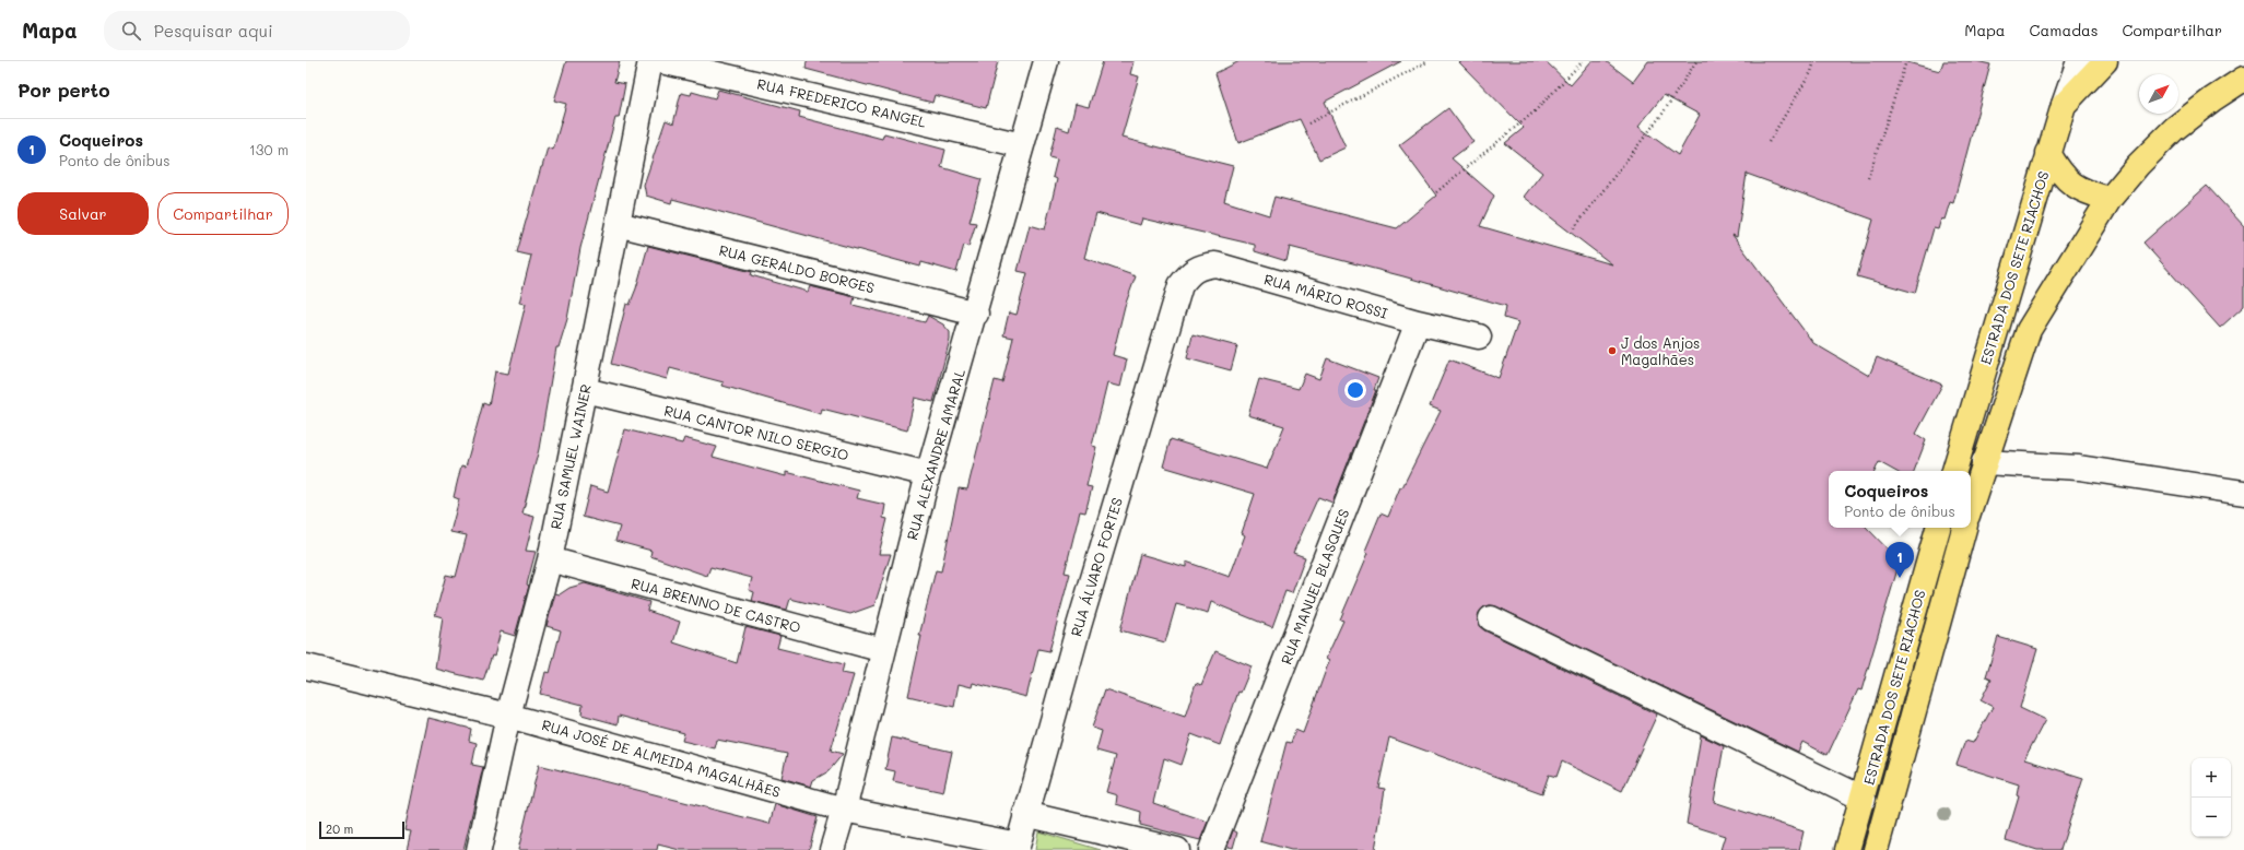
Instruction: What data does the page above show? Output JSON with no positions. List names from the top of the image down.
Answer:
{
  "streets": {
    "main road": ["ESTRADA DOS SETE RIACHOS"],
    "street": [
      "RUA FREDERICO RANGEL",
      "RUA GERALDO BORGES",
      "RUA MÁRIO ROSSI",
      "RUA CANTOR NILO SERGIO",
      "RUA ALEXANDRE AMARAL",
      "RUA SAMUEL WAINER",
      "RUA ÁLVARO FORTES",
      "RUA MANUEL BLASQUES",
      "RUA BRENNO DE CASTRO",
      "RUA JOSÉ DE ALMEIDA MAGALHÃES"
    ]
  },
  "crossings": [
    ["RUA FREDERICO RANGEL", "RUA ALEXANDRE AMARAL"],
    ["RUA GERALDO BORGES", "RUA ALEXANDRE AMARAL"],
    ["RUA GERALDO BORGES", "RUA SAMUEL WAINER"],
    ["RUA MÁRIO ROSSI", "RUA ÁLVARO FORTES"],
    ["RUA MÁRIO ROSSI", "RUA MANUEL BLASQUES"],
    ["RUA CANTOR NILO SERGIO", "RUA ALEXANDRE AMARAL"],
    ["RUA CANTOR NILO SERGIO", "RUA SAMUEL WAINER"],
    ["RUA ALEXANDRE AMARAL", "RUA BRENNO DE CASTRO"],
    ["RUA ALEXANDRE AMARAL", "RUA JOSÉ DE ALMEIDA MAGALHÃES"],
    ["RUA SAMUEL WAINER", "RUA BRENNO DE CASTRO"],
    ["RUA SAMUEL WAINER", "RUA JOSÉ DE ALMEIDA MAGALHÃES"],
    ["RUA ÁLVARO FORTES", "RUA JOSÉ DE ALMEIDA MAGALHÃES"]
  ],
  "places": ["J dos Anjos Magalhães"],
  "scale_bar": "20 m",
  "north": "top right",
  "page": {
    "header": "Mapa",
    "search": "Pesquisar aqui",
    "nav": ["Mapa", "Camadas", "Compartilhar"],
    "heading": "Por perto",
    "list": [
      {
        "mark": "1",
        "name": "Coqueiros",
        "note": "Ponto de ônibus",
        "value": "130 m"
      }
    ],
    "buttons": ["Salvar", "Compartilhar"],
    "popup": ["Coqueiros", "Ponto de ônibus"],
    "pins": "1",
    "map_buttons": ["+", "−"],
    "scale": "20 m"
  }
}
